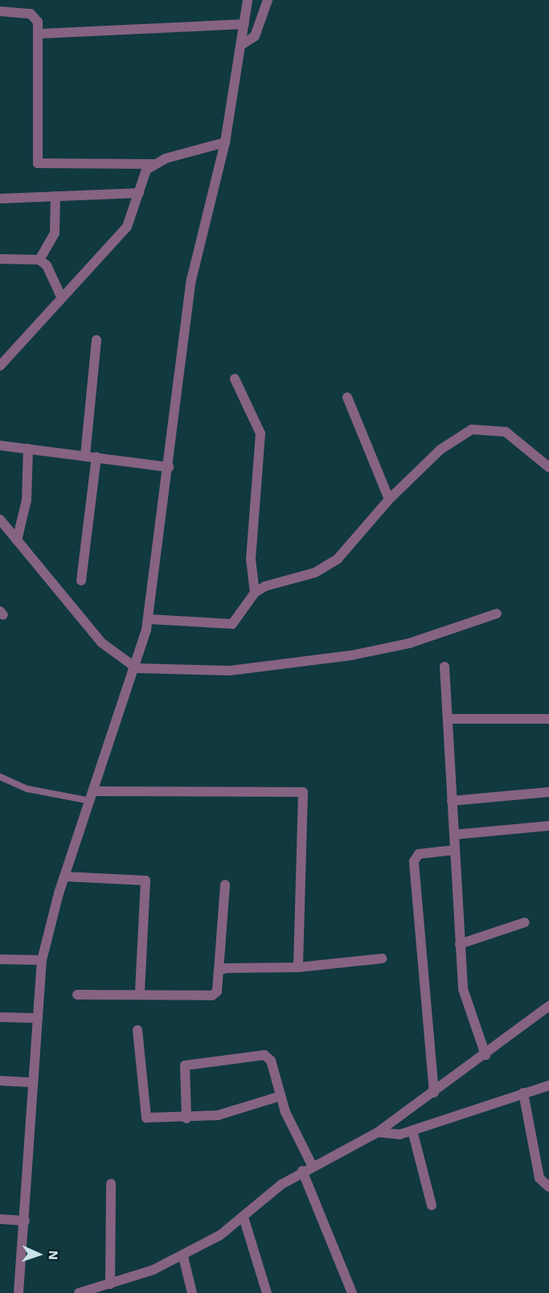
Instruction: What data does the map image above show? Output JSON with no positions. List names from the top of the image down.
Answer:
{
  "north": "right"
}
